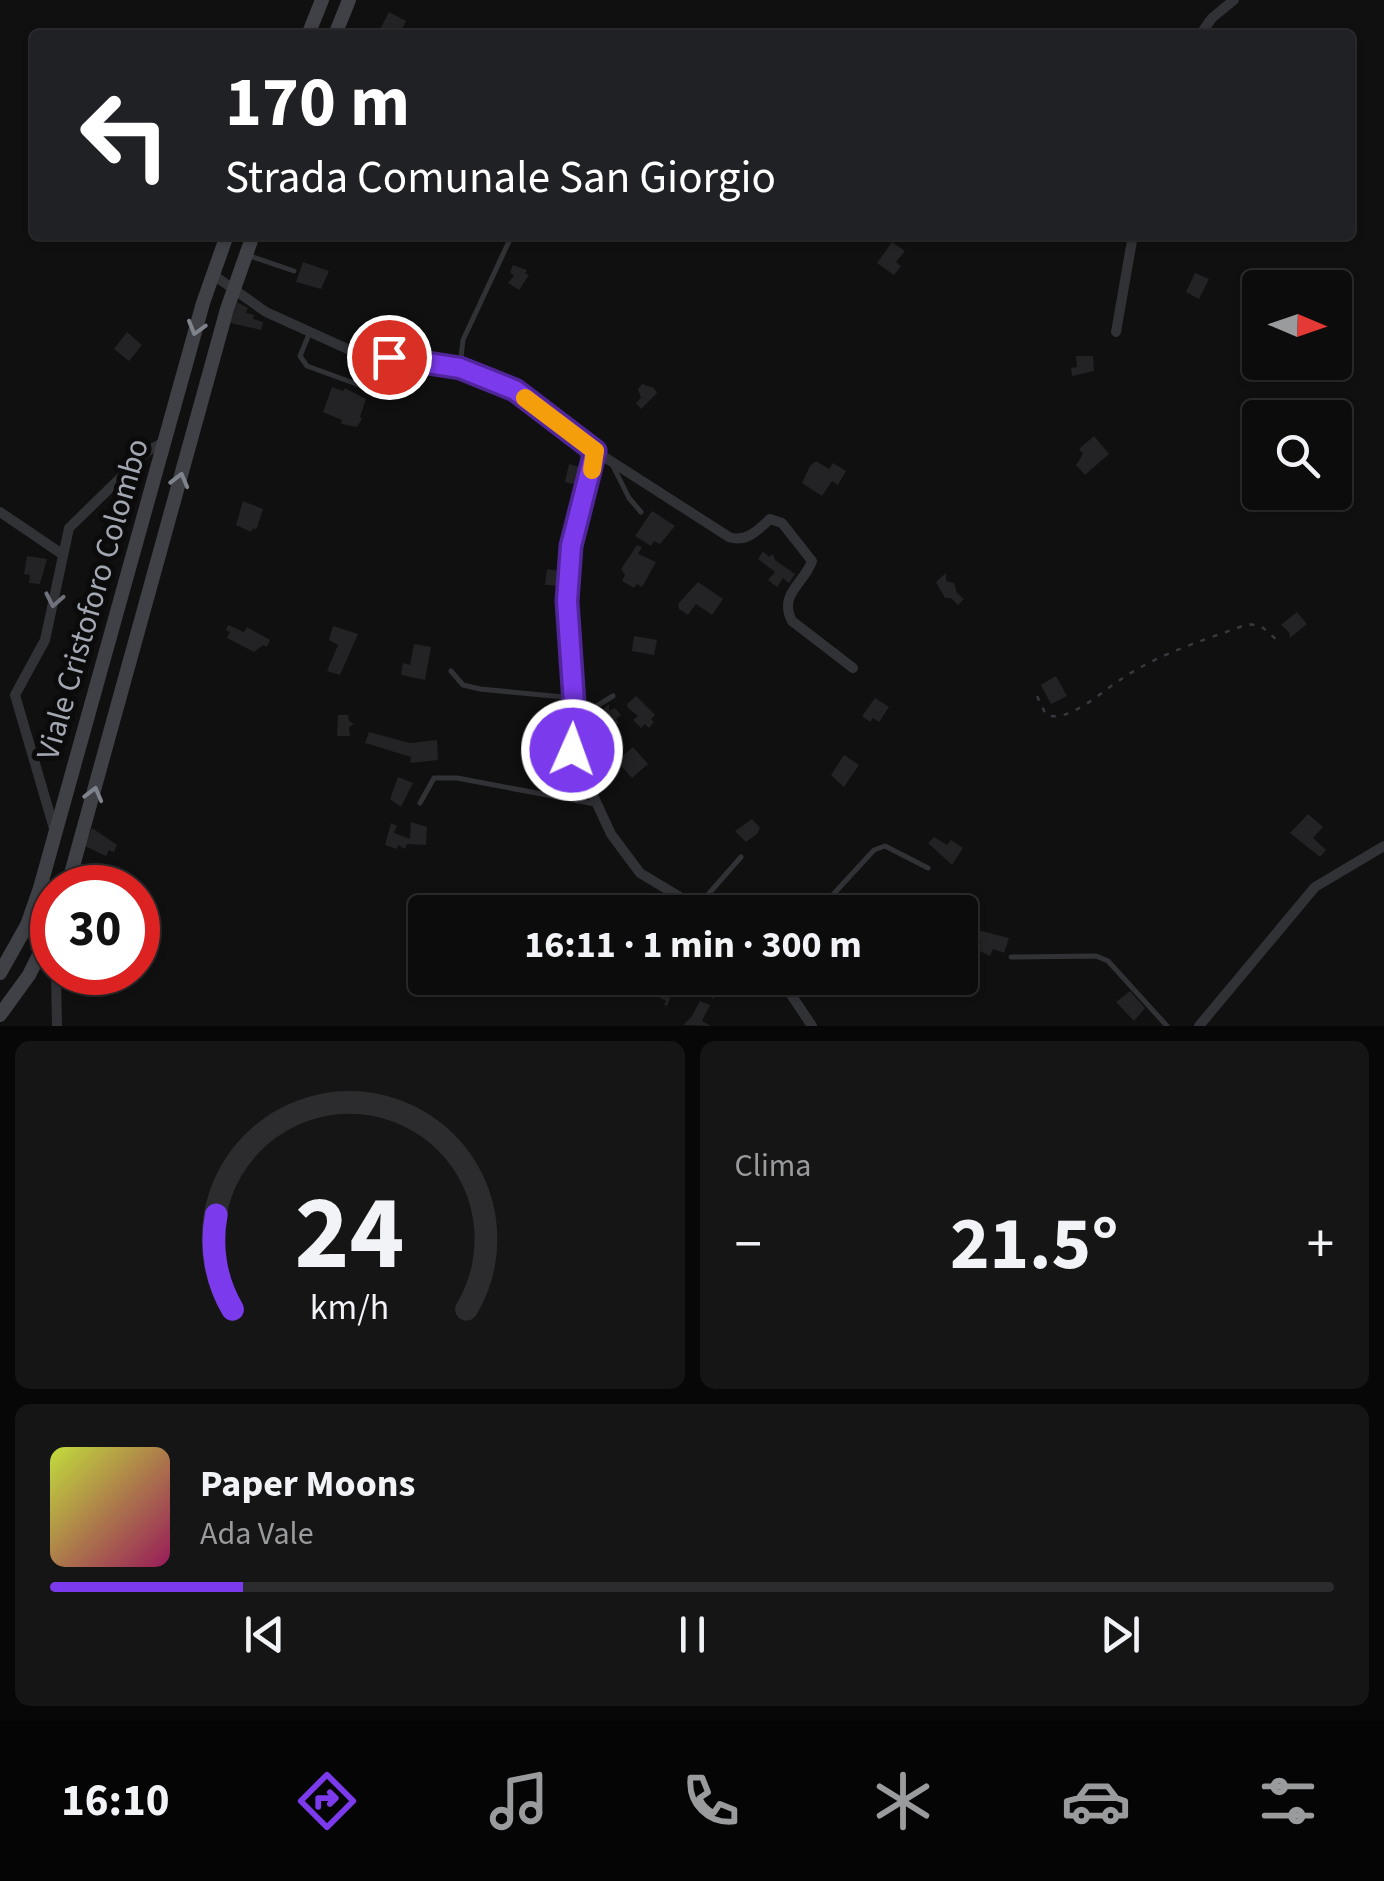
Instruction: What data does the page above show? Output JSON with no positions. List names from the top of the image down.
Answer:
{
  "streets": {
    "main road": ["Viale Cristoforo Colombo"]
  },
  "north": "right",
  "page": {
    "turn": ["170 m", "Strada Comunale San Giorgio"],
    "limit": "30",
    "trip": "16:11 · 1 min · 300 m",
    "tile": "Clima",
    "heat": ["−", "21.5°", "+"],
    "song": ["Paper Moons", "Ada Vale"],
    "tabs": "16:10",
    "gauge": ["24", "km/h"]
  }
}
